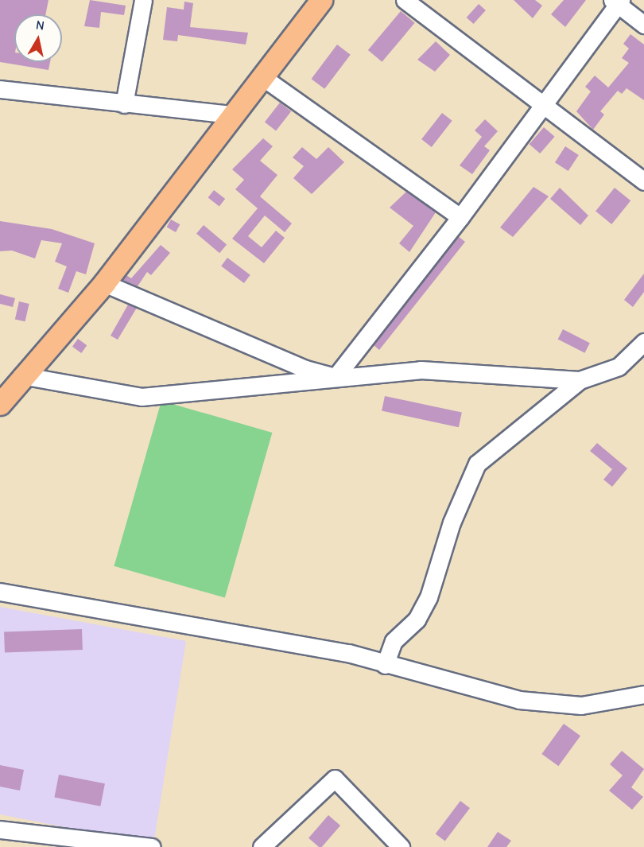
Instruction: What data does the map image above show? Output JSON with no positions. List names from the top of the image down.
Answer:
{
  "north": "top"
}
